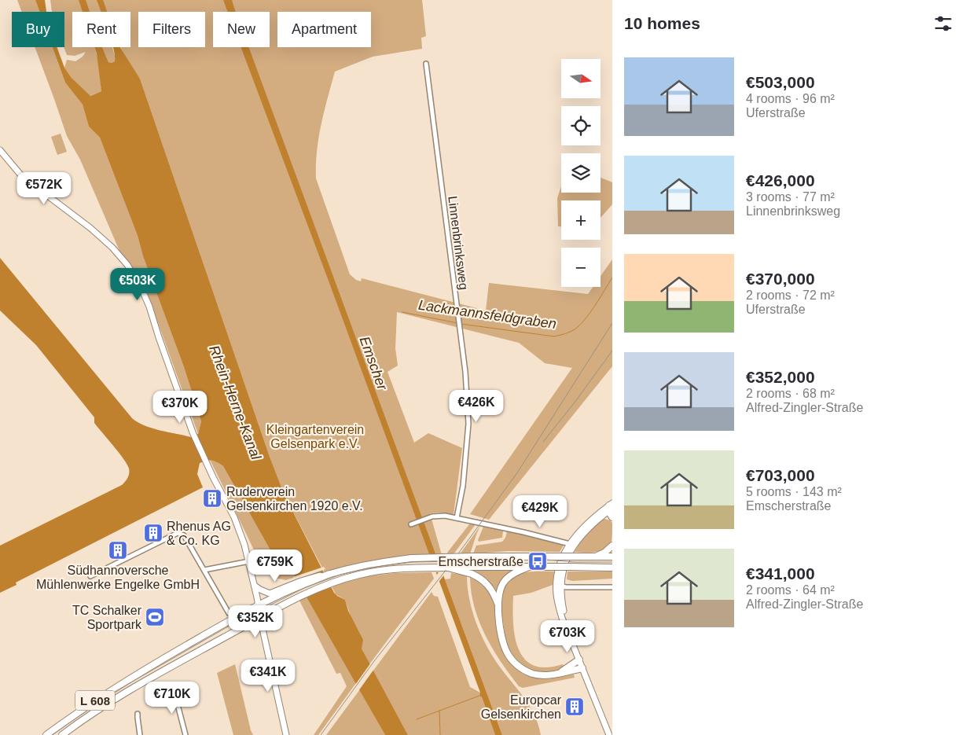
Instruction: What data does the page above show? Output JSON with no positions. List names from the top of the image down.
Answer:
{
  "streets": {
    "main road": ["L 608"],
    "street": ["Linnenbrinksweg"]
  },
  "water": ["Lackmannsfeldgraben", "Emscher", "Rhein-Herne-Kanal"],
  "parks": ["Kleingartenverein Gelsenpark e.V."],
  "places": {
    "building": [
      "Ruderverein Gelsenkirchen 1920 e.V.",
      "Rhenus AG & Co. KG",
      "Südhannoversche Mühlenwerke Engelke GmbH",
      "Europcar Gelsenkirchen"
    ],
    "bus stop": ["Emscherstraße"],
    "sports": ["TC Schalker Sportpark"]
  },
  "north": "right",
  "page": {
    "heading": "10 homes",
    "chip": [
      "Buy",
      "Rent",
      "Filters",
      "New",
      "Apartment"
    ],
    "list": [
      {
        "name": "€503,000",
        "note": "4 rooms · 96 m² · Uferstraße"
      },
      {
        "name": "€426,000",
        "note": "3 rooms · 77 m² · Linnenbrinksweg"
      },
      {
        "name": "€370,000",
        "note": "2 rooms · 72 m² · Uferstraße"
      },
      {
        "name": "€352,000",
        "note": "2 rooms · 68 m² · Alfred-Zingler-Straße"
      },
      {
        "name": "€703,000",
        "note": "5 rooms · 143 m² · Emscherstraße"
      },
      {
        "name": "€341,000",
        "note": "2 rooms · 64 m² · Alfred-Zingler-Straße"
      }
    ],
    "map_buttons": ["+", "−"],
    "price": [
      "€572K",
      "€503K",
      "€426K",
      "€370K",
      "€429K",
      "€759K",
      "€352K",
      "€703K",
      "€341K",
      "€710K"
    ]
  }
}
